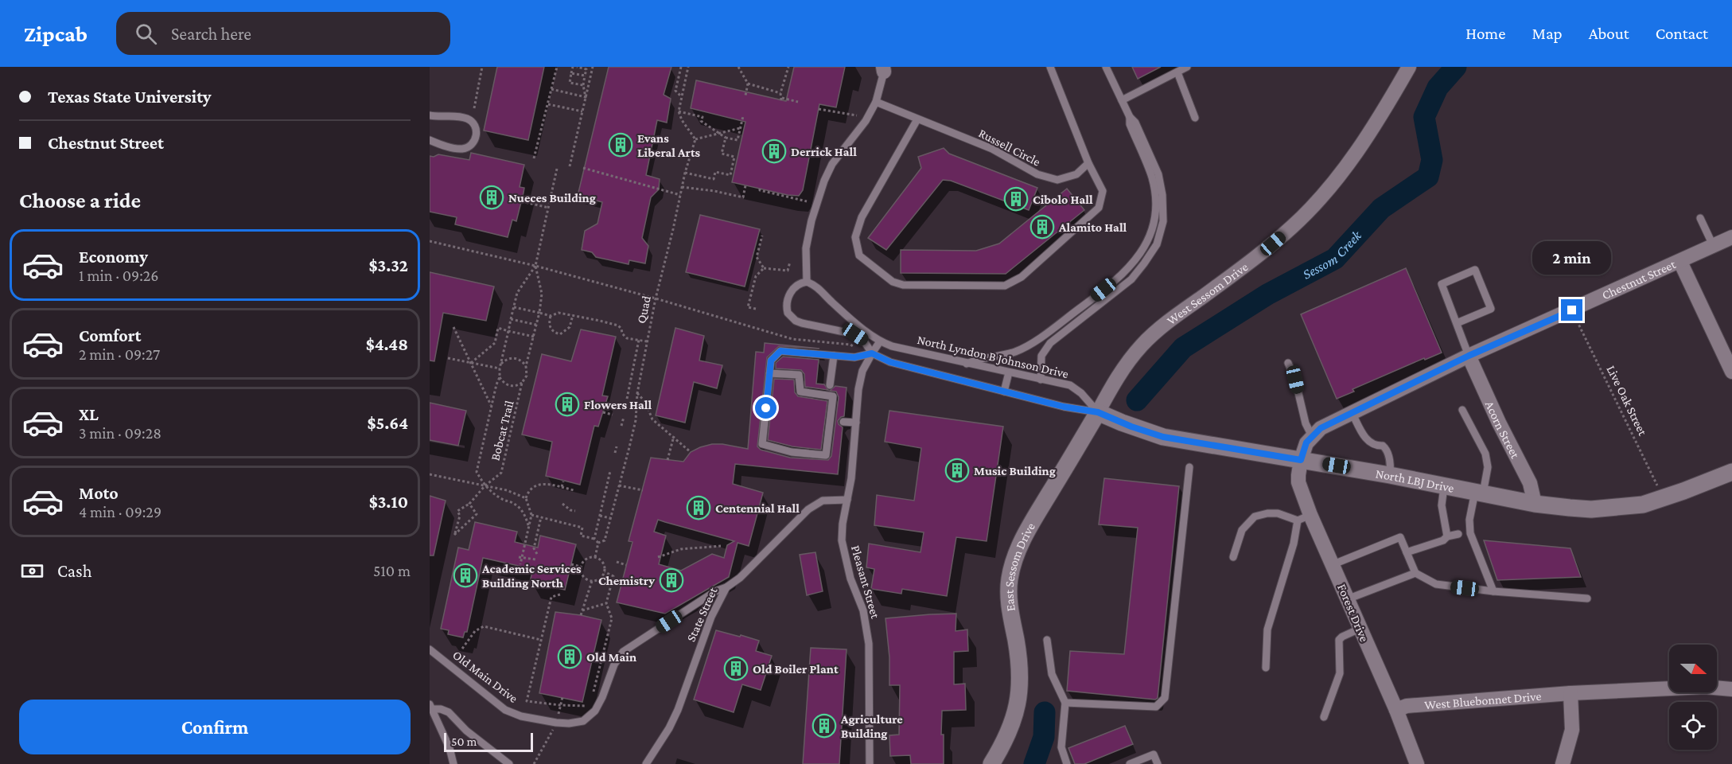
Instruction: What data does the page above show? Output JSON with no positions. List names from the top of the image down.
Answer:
{
  "streets": {
    "street": [
      "Chestnut Street",
      "West Sessom Drive",
      "Acorn Street",
      "North LBJ Drive",
      "East Sessom Drive",
      "Forest Drive",
      "West Bluebonnet Drive"
    ],
    "lane": [
      "Russell Circle",
      "North Lyndon B Johnson Drive",
      "Pleasant Street",
      "State Street",
      "Old Main Drive"
    ],
    "path": ["Quad", "Live Oak Street", "Bobcat Trail"]
  },
  "crossings": [
    ["Chestnut Street", "Live Oak Street"],
    ["Chestnut Street", "Acorn Street"],
    ["Chestnut Street", "North LBJ Drive"],
    ["Chestnut Street", "Forest Drive"],
    ["West Sessom Drive", "North Lyndon B Johnson Drive"],
    ["West Sessom Drive", "North LBJ Drive"],
    ["West Sessom Drive", "East Sessom Drive"],
    ["North Lyndon B Johnson Drive", "North LBJ Drive"],
    ["North Lyndon B Johnson Drive", "East Sessom Drive"],
    ["North Lyndon B Johnson Drive", "Pleasant Street"],
    ["Live Oak Street", "North LBJ Drive"],
    ["Acorn Street", "North LBJ Drive"],
    ["North LBJ Drive", "East Sessom Drive"],
    ["North LBJ Drive", "Forest Drive"],
    ["Pleasant Street", "State Street"],
    ["Forest Drive", "West Bluebonnet Drive"],
    ["State Street", "Old Main Drive"]
  ],
  "water": ["Sessom Creek"],
  "places": {
    "building": [
      "Evans Liberal Arts",
      "Derrick Hall",
      "Nueces Building",
      "Cibolo Hall",
      "Alamito Hall",
      "Flowers Hall",
      "Music Building",
      "Centennial Hall",
      "Academic Services Building North",
      "Chemistry",
      "Old Main",
      "Old Boiler Plant",
      "Agriculture Building"
    ]
  },
  "scale_bar": "50 m",
  "north": "right",
  "page": {
    "header": "Zipcab",
    "search": "Search here",
    "nav": [
      "Home",
      "Map",
      "About",
      "Contact"
    ],
    "banner": ["Texas State University", "Chestnut Street"],
    "heading": "Choose a ride",
    "list": [
      {
        "name": "Economy",
        "note": "1 min · 09:26",
        "value": "$3.32"
      },
      {
        "name": "Comfort",
        "note": "2 min · 09:27",
        "value": "$4.48"
      },
      {
        "name": "XL",
        "note": "3 min · 09:28",
        "value": "$5.64"
      },
      {
        "name": "Moto",
        "note": "4 min · 09:29",
        "value": "$3.10"
      }
    ],
    "bubble": "2 min",
    "pay": ["Cash", "510 m"],
    "buttons": "Confirm",
    "scale": "50 m"
  }
}
